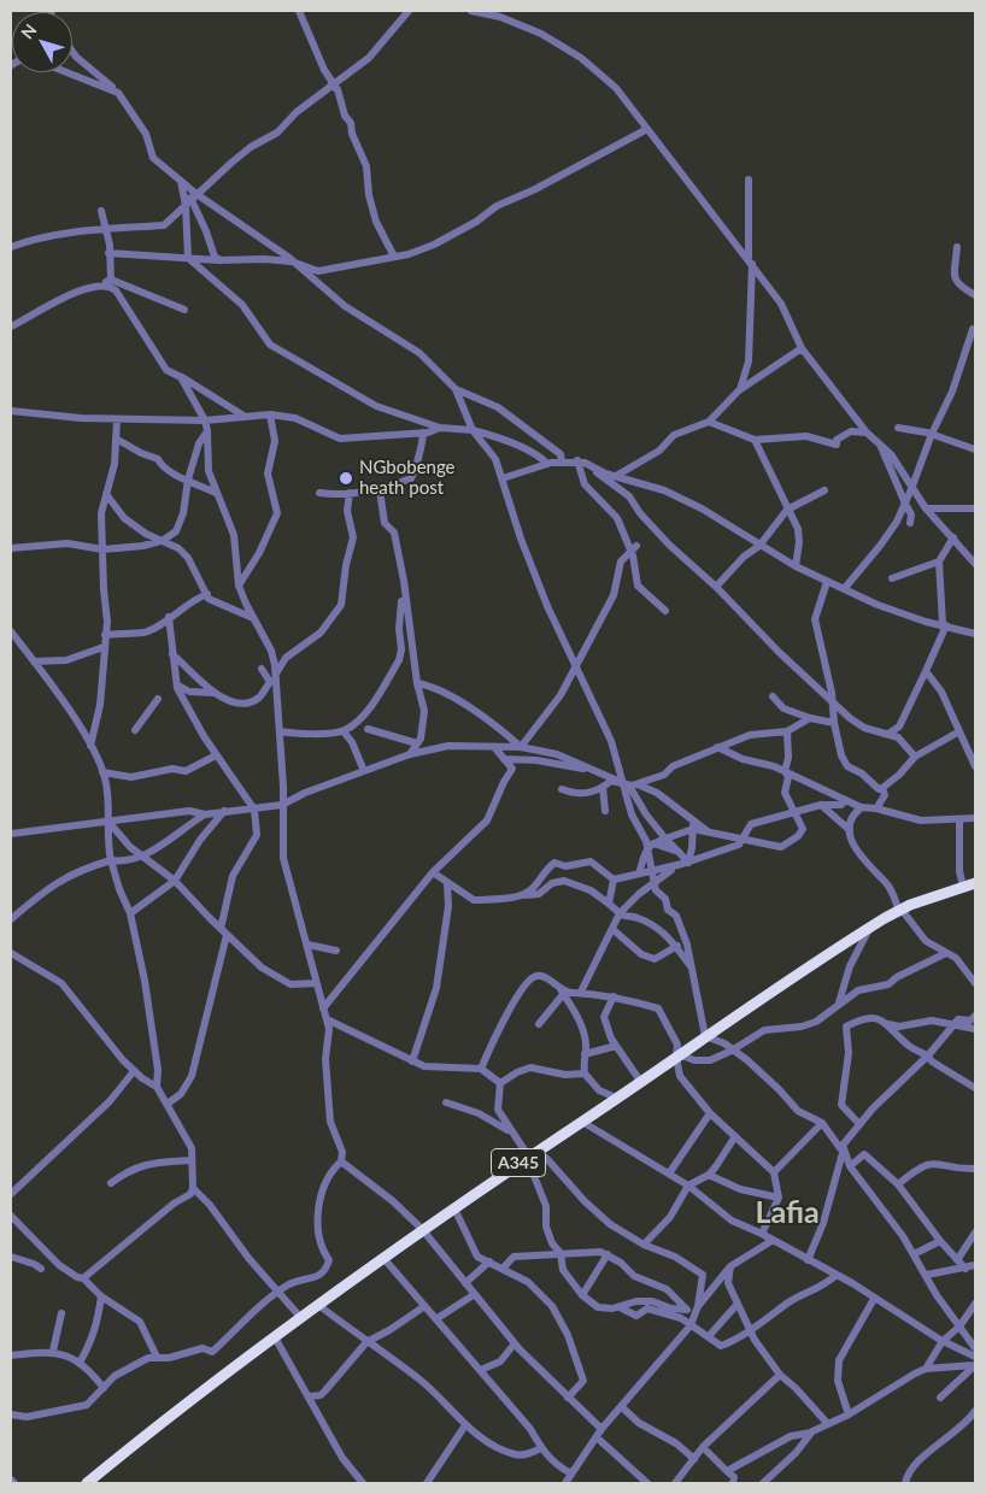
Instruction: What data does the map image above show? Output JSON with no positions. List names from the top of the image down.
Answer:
{
  "streets": {
    "highway": ["A345"]
  },
  "districts": ["Lafia"],
  "places": ["NGbobenge heath post"],
  "north": "top left"
}
